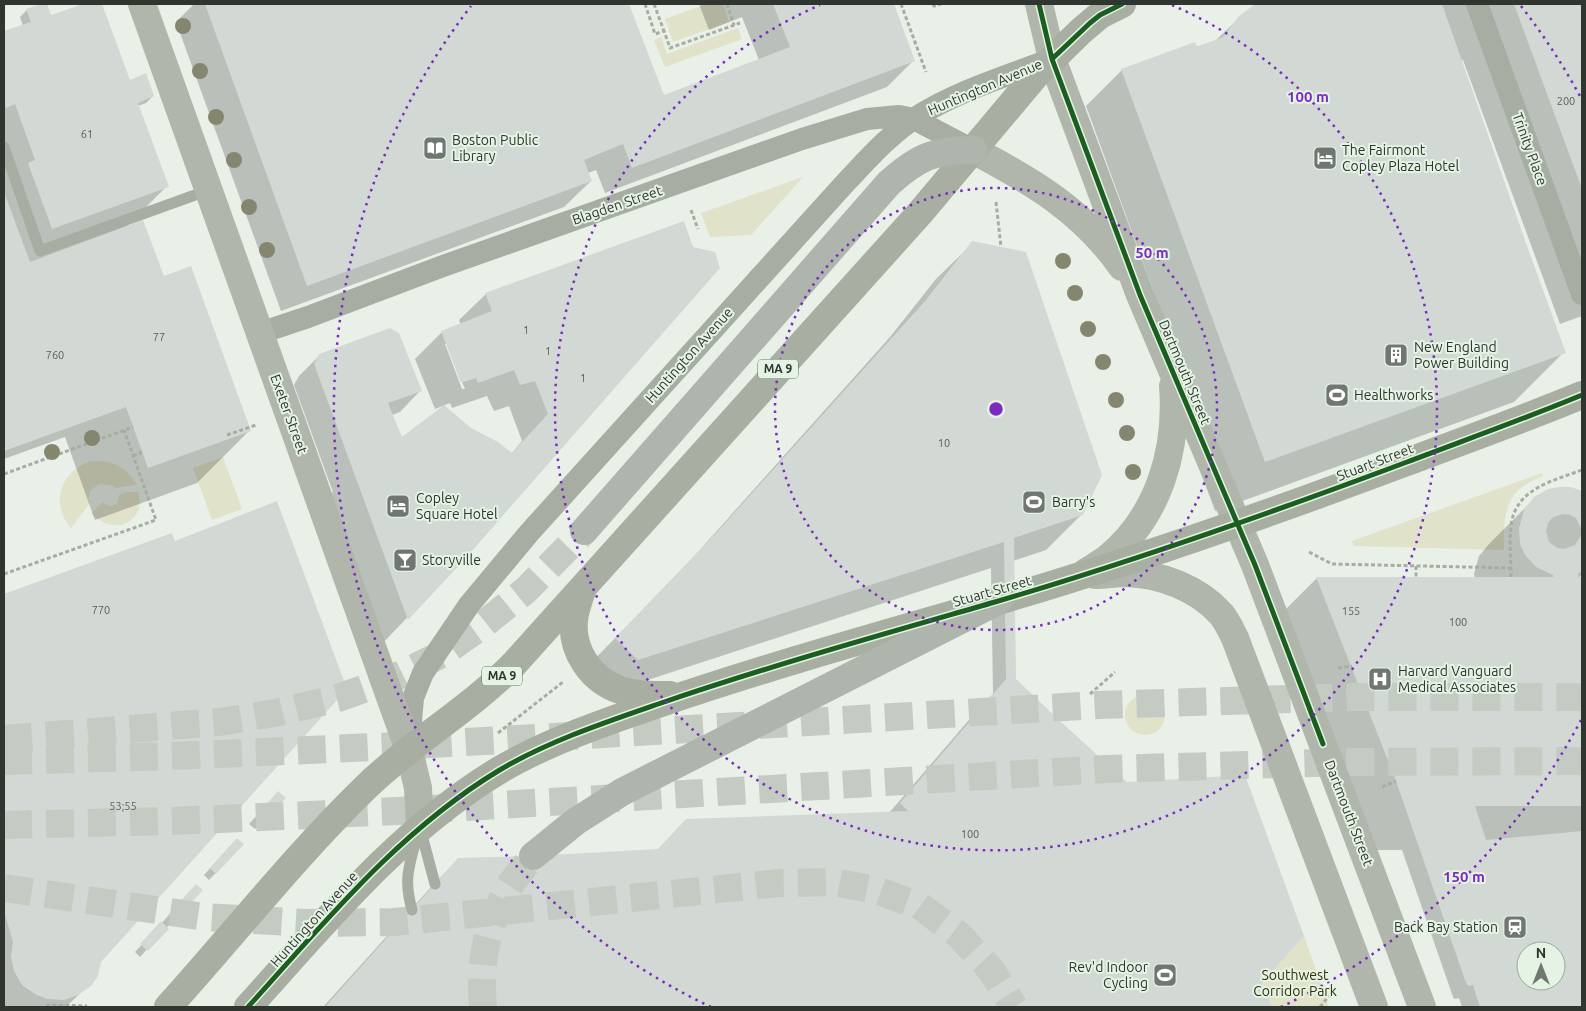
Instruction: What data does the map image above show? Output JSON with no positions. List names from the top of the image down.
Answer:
{
  "streets": {
    "main road": [
      "Huntington Avenue",
      "MA 9",
      "Dartmouth Street",
      "Exeter Street",
      "Stuart Street"
    ],
    "street": ["Trinity Place", "Blagden Street"]
  },
  "crossings": [
    ["Huntington Avenue", "Blagden Street"],
    ["Huntington Avenue", "MA 9"],
    ["Huntington Avenue", "Dartmouth Street"],
    ["Huntington Avenue", "Exeter Street"],
    ["Huntington Avenue", "Stuart Street"],
    ["Blagden Street", "Exeter Street"],
    ["MA 9", "Dartmouth Street"],
    ["Dartmouth Street", "Stuart Street"],
    ["Exeter Street", "Stuart Street"]
  ],
  "parks": ["Southwest Corridor Park"],
  "places": {
    "library": ["Boston Public Library"],
    "hotel": ["The Fairmont Copley Plaza Hotel", "Copley Square Hotel"],
    "building": ["New England Power Building"],
    "sports": ["Healthworks", "Barry's", "Rev'd Indoor Cycling"],
    "bar": ["Storyville"],
    "hospital": ["Harvard Vanguard Medical Associates"],
    "station": ["Back Bay Station"]
  },
  "house_numbers": [
    "200",
    "61",
    "1",
    "77",
    "1",
    "760",
    "1",
    "10",
    "770",
    "155",
    "100",
    "53;55",
    "100"
  ],
  "north": "top",
  "rings": ["100 m", "50 m", "150 m"]
}
